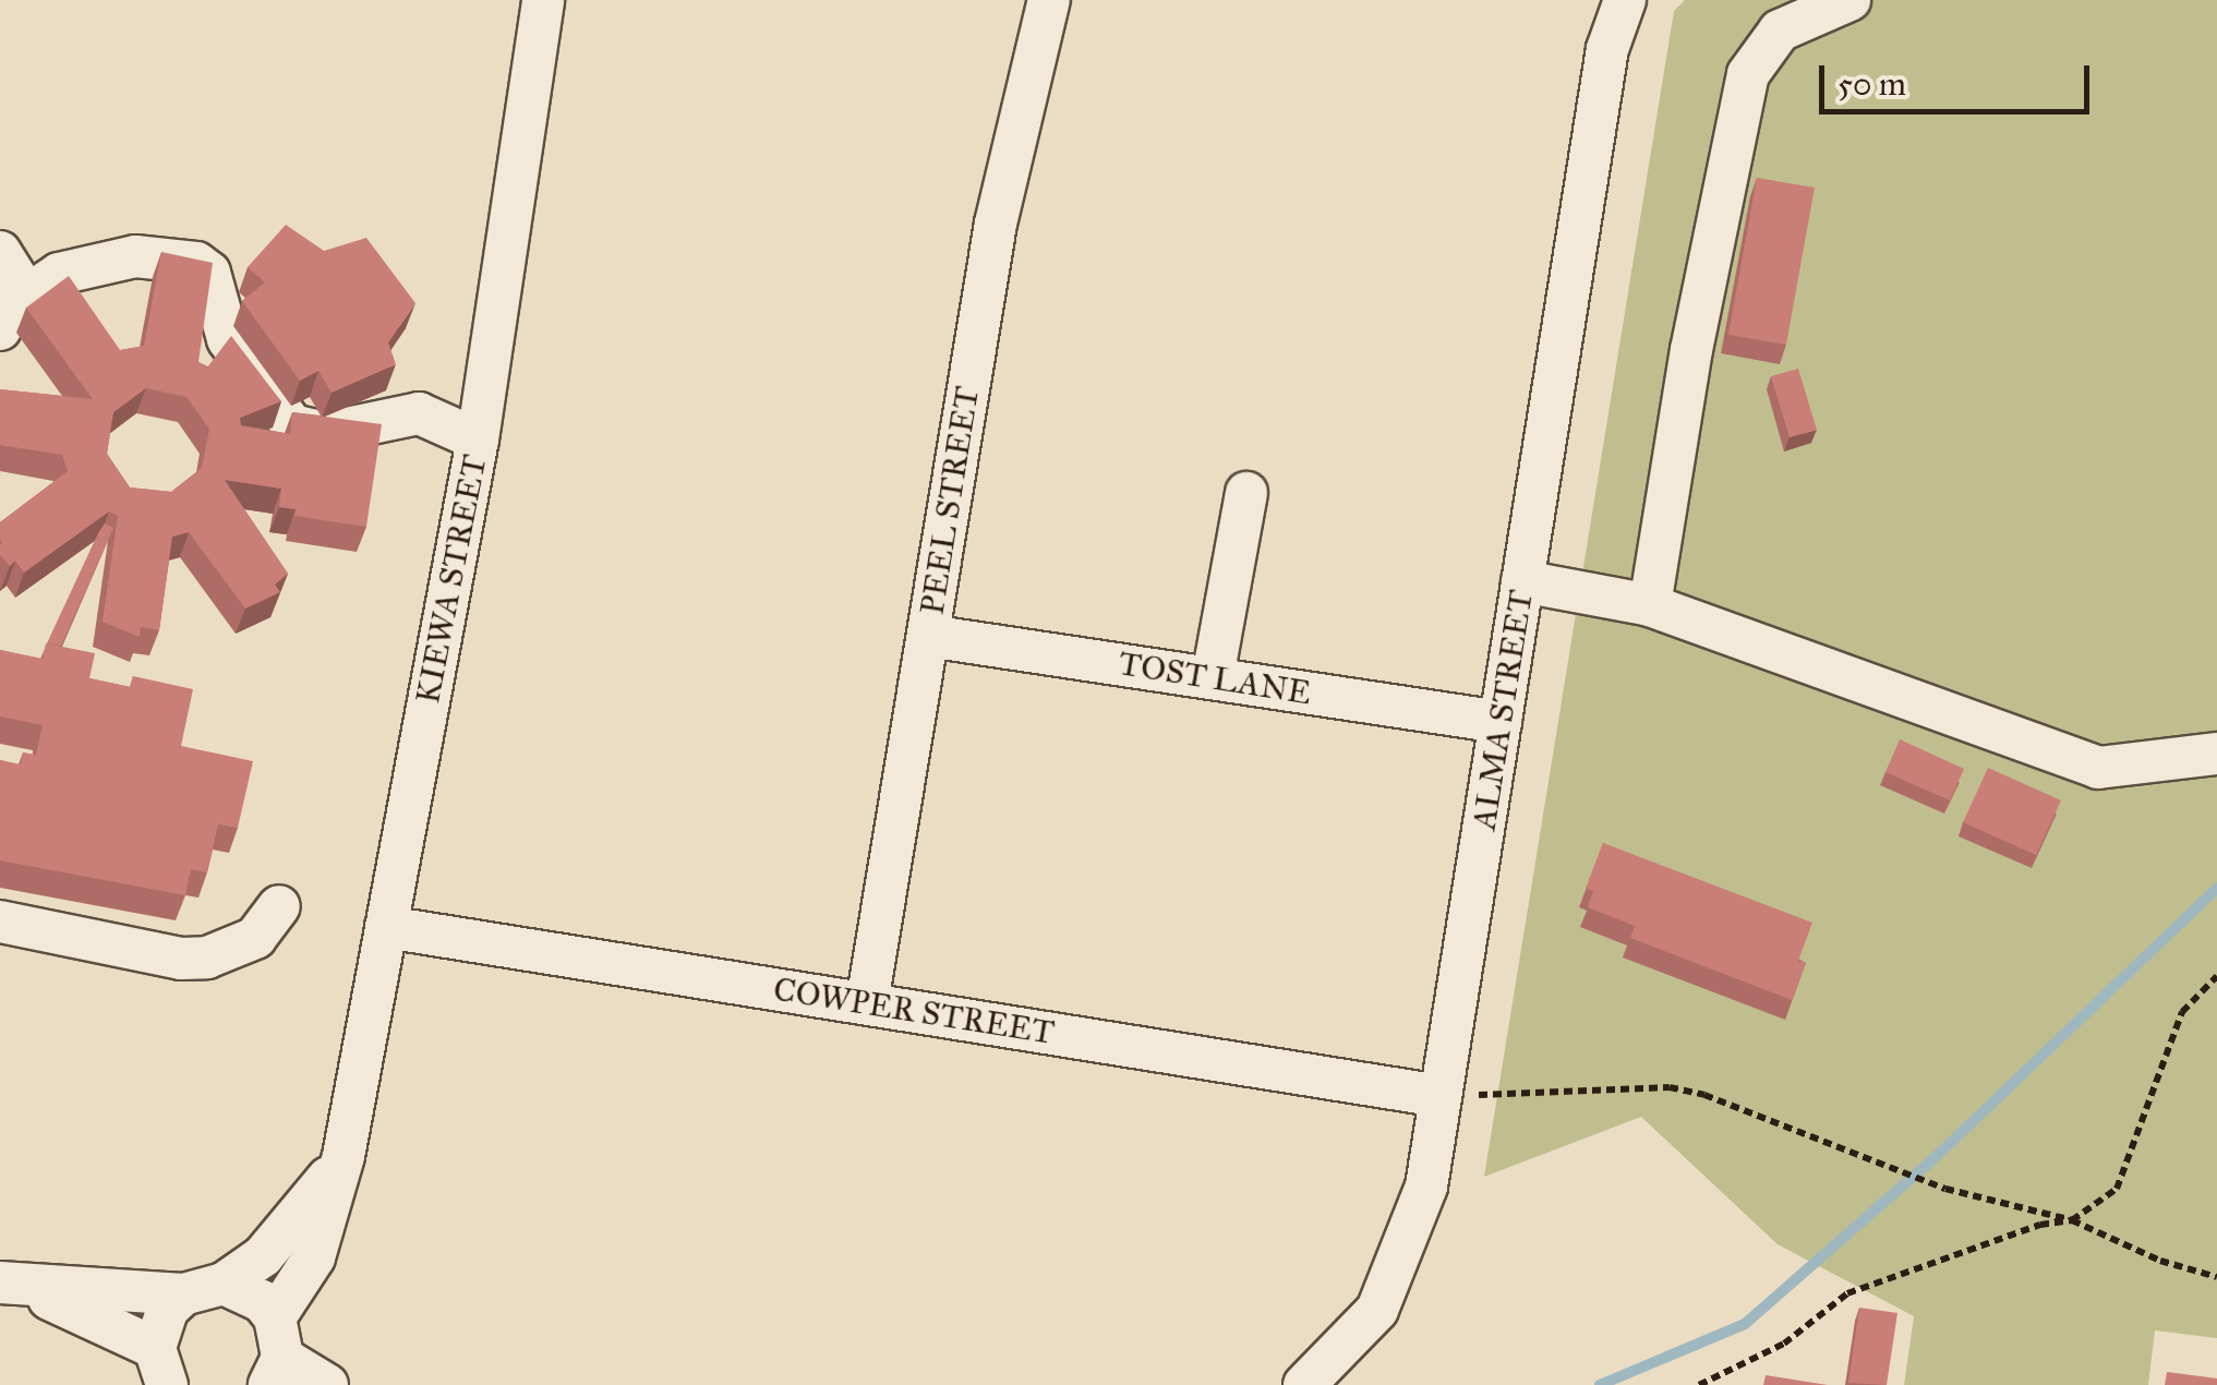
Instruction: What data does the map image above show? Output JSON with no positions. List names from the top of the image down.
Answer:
{
  "streets": {
    "street": [
      "PEEL STREET",
      "KIEWA STREET",
      "TOST LANE",
      "ALMA STREET",
      "COWPER STREET"
    ]
  },
  "crossings": [
    ["PEEL STREET", "TOST LANE"],
    ["PEEL STREET", "COWPER STREET"],
    ["KIEWA STREET", "COWPER STREET"],
    ["TOST LANE", "ALMA STREET"],
    ["ALMA STREET", "COWPER STREET"]
  ],
  "scale_bar": "50 m"
}
